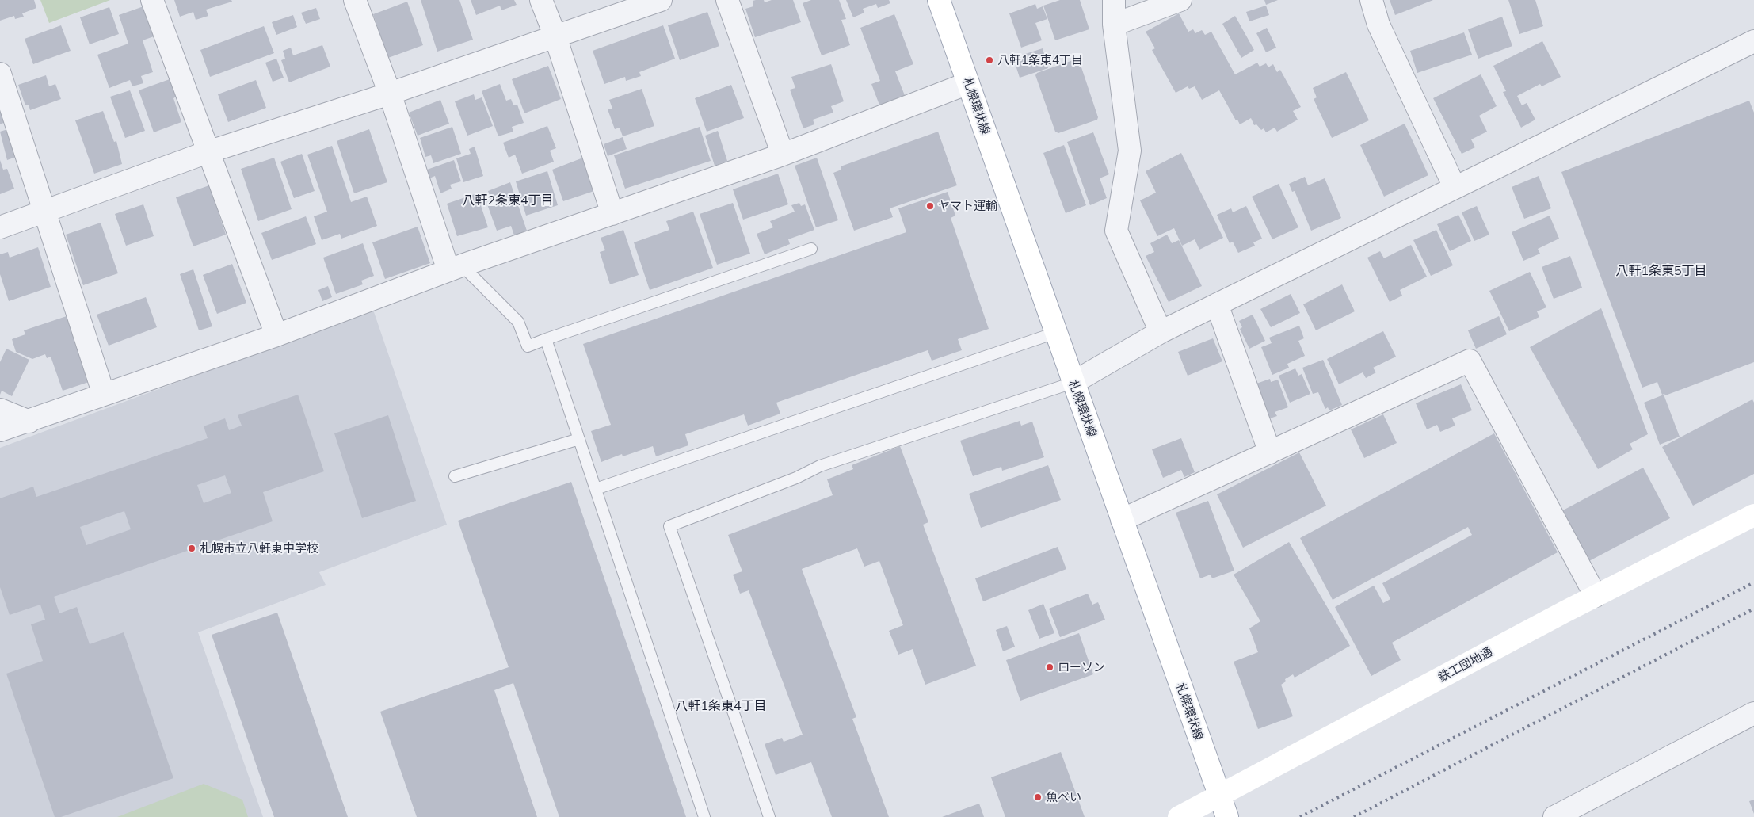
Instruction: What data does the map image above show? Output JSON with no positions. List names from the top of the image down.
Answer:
{
  "streets": {
    "main road": ["札幌環状線", "鉄工団地通"]
  },
  "crossings": [
    ["札幌環状線", "鉄工団地通"]
  ],
  "districts": ["八軒2条東4丁目", "八軒1条東5丁目", "八軒1条東4丁目"],
  "places": [
    "八軒1条東4丁目",
    "ヤマト運輸",
    "札幌市立八軒東中学校",
    "ローソン",
    "魚べい"
  ]
}
